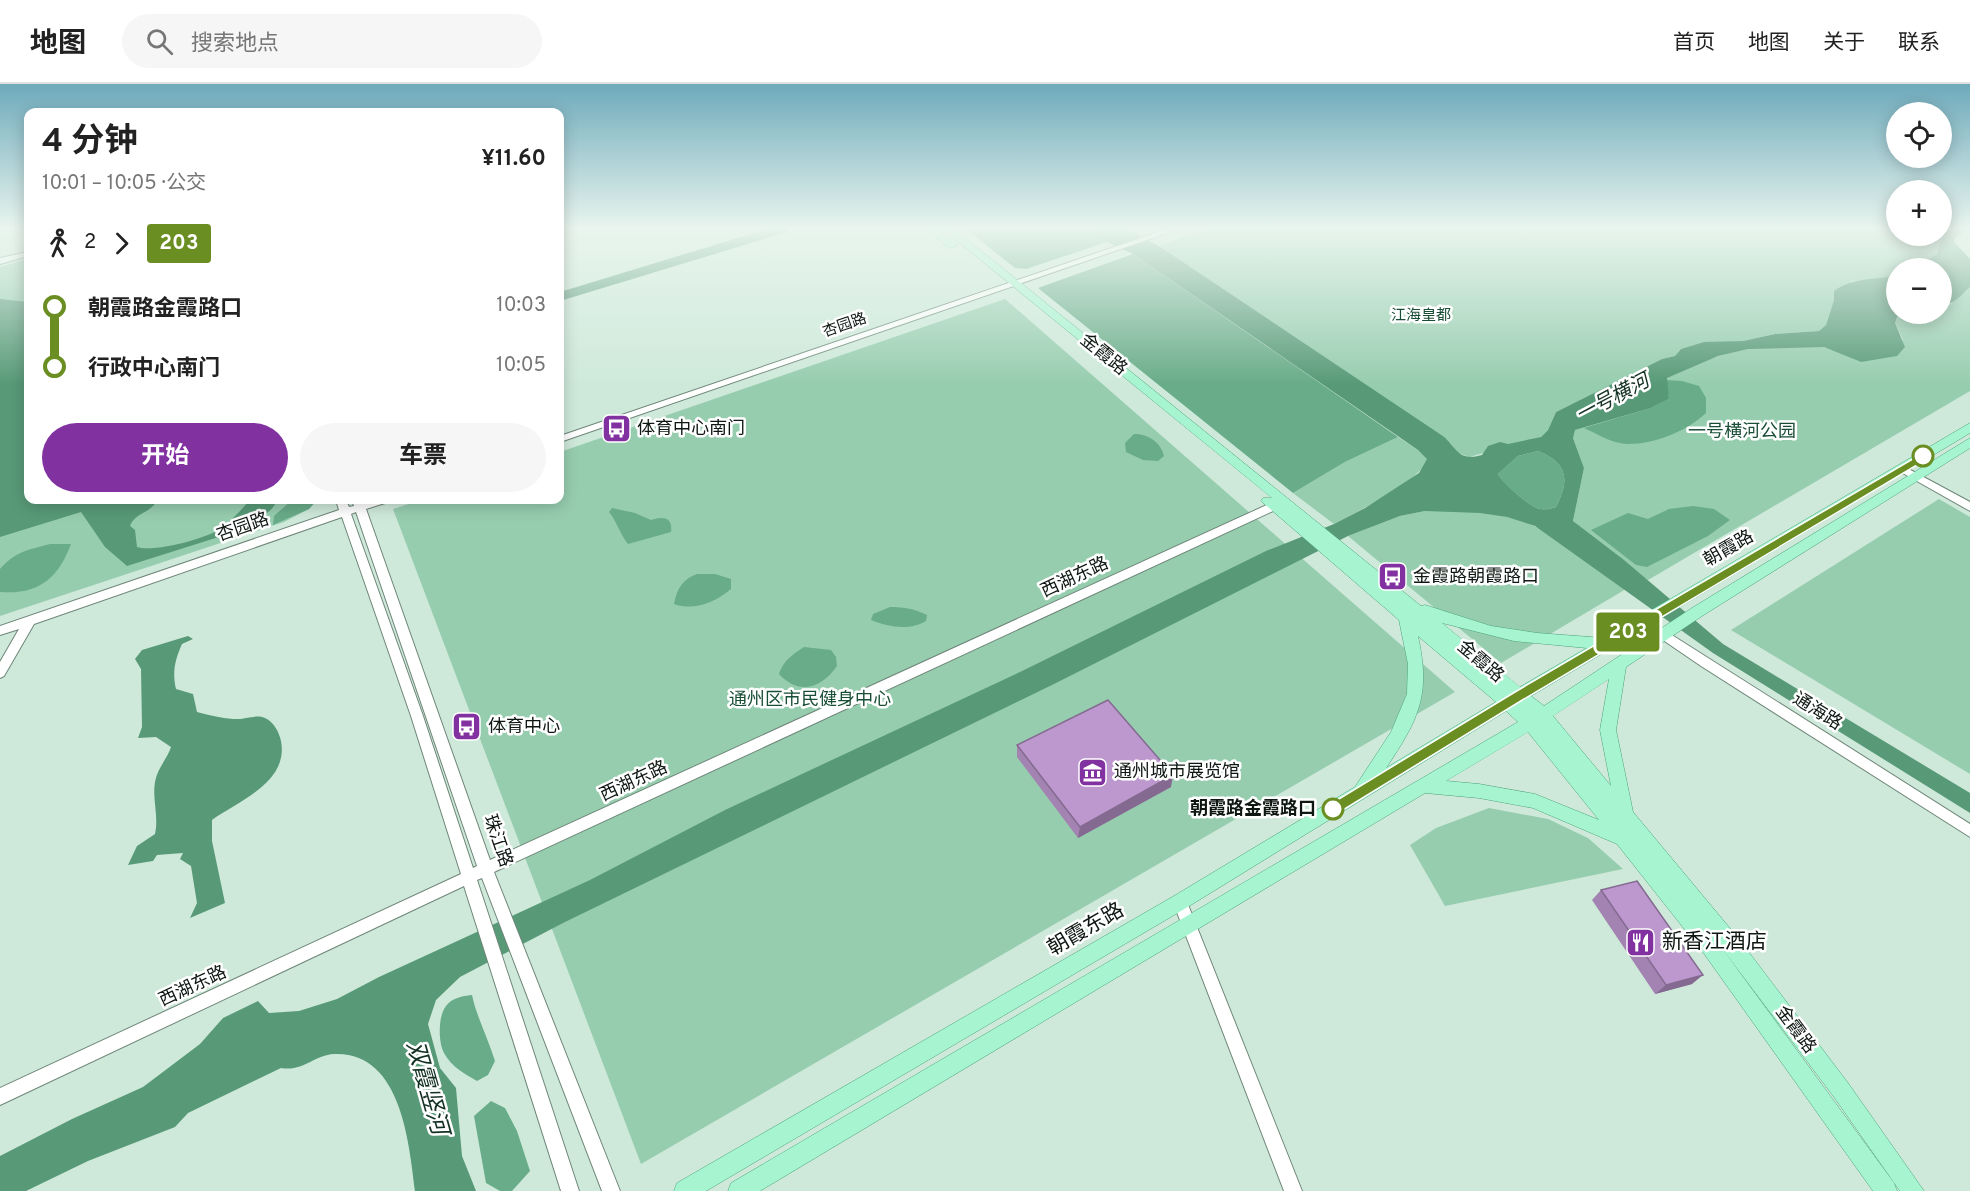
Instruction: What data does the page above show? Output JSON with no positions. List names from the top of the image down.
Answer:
{
  "streets": {
    "main road": ["金霞路", "朝霞路", "朝霞东路"],
    "street": [
      "杏园路",
      "西湖东路",
      "通海路",
      "珠江路"
    ]
  },
  "crossings": [
    ["杏园路", "金霞路"],
    ["杏园路", "珠江路"],
    ["金霞路", "朝霞路"],
    ["金霞路", "西湖东路"],
    ["金霞路", "朝霞东路"],
    ["朝霞路", "通海路"],
    ["朝霞路", "朝霞东路"],
    ["西湖东路", "珠江路"]
  ],
  "water": ["一号横河", "双霞竖河"],
  "parks": ["江海皇都", "一号横河公园", "通州区市民健身中心"],
  "places": {
    "bus stop": ["体育中心南门", "金霞路朝霞路口", "体育中心"],
    "museum": ["通州城市展览馆"],
    "other": ["朝霞路金霞路口"],
    "restaurant": ["新香江酒店"]
  },
  "lines": ["bus line 203"],
  "page": {
    "header": "地图",
    "search": "搜索地点",
    "nav": [
      "首页",
      "地图",
      "关于",
      "联系"
    ],
    "on_map": "203",
    "map_buttons": ["+", "−"],
    "heading": ["4 分钟", "10:01 – 10:05 · 公交", "¥11.60"],
    "legs": ["2", "203"],
    "list": [
      {
        "name": "朝霞路金霞路口",
        "value": "10:03"
      },
      {
        "name": "行政中心南门",
        "value": "10:05"
      }
    ],
    "buttons": ["开始", "车票"]
  }
}
